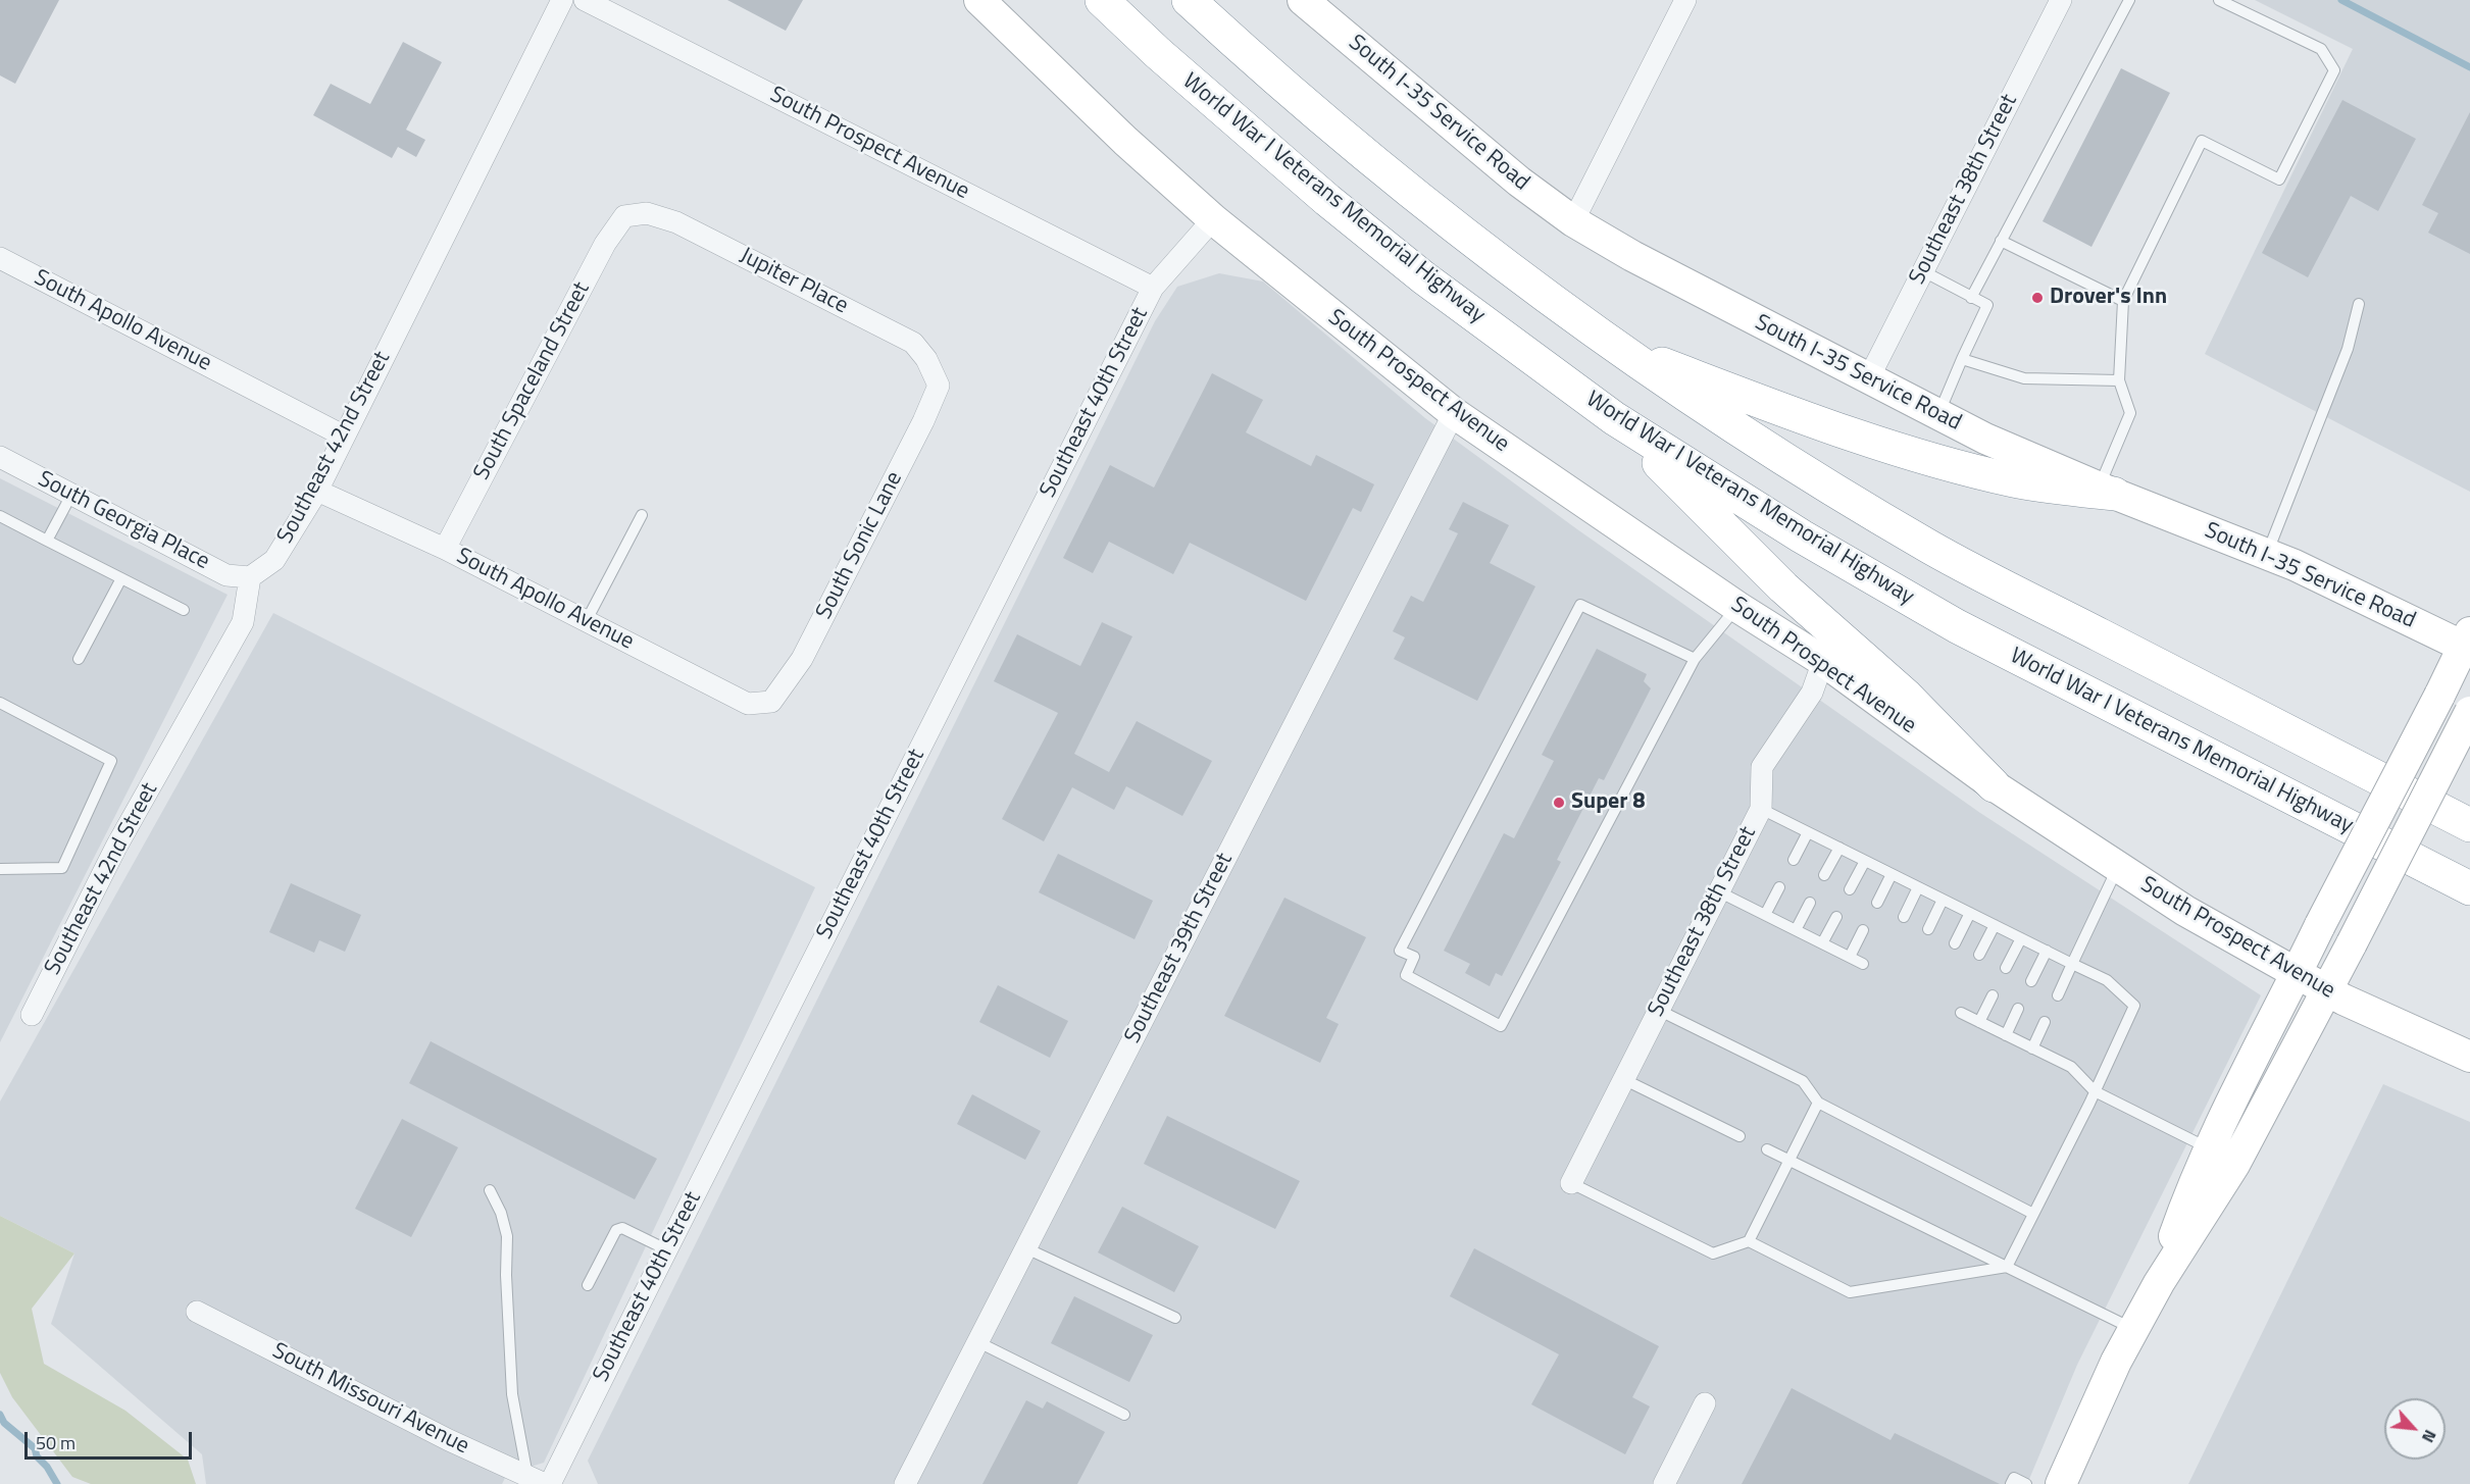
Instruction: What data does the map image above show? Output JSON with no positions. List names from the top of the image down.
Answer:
{
  "streets": {
    "highway": ["World War I Veterans Memorial Highway"],
    "main road": ["South I-35 Service Road", "South Prospect Avenue"],
    "street": [
      "Southeast 38th Street",
      "Jupiter Place",
      "South Apollo Avenue",
      "South Spaceland Street",
      "Southeast 40th Street",
      "Southeast 42nd Street",
      "South Georgia Place",
      "South Sonic Lane",
      "Southeast 39th Street",
      "South Missouri Avenue"
    ]
  },
  "crossings": [
    ["South I-35 Service Road", "Southeast 38th Street"],
    ["South Prospect Avenue", "Southeast 38th Street"],
    ["South Prospect Avenue", "Southeast 40th Street"],
    ["South Prospect Avenue", "Southeast 39th Street"],
    ["Jupiter Place", "South Spaceland Street"],
    ["Jupiter Place", "South Sonic Lane"],
    ["South Apollo Avenue", "South Spaceland Street"],
    ["South Apollo Avenue", "Southeast 42nd Street"],
    ["South Apollo Avenue", "South Sonic Lane"],
    ["Southeast 42nd Street", "South Georgia Place"]
  ],
  "places": ["Drover's Inn", "Super 8"],
  "scale_bar": "50 m",
  "north": "bottom right"
}
